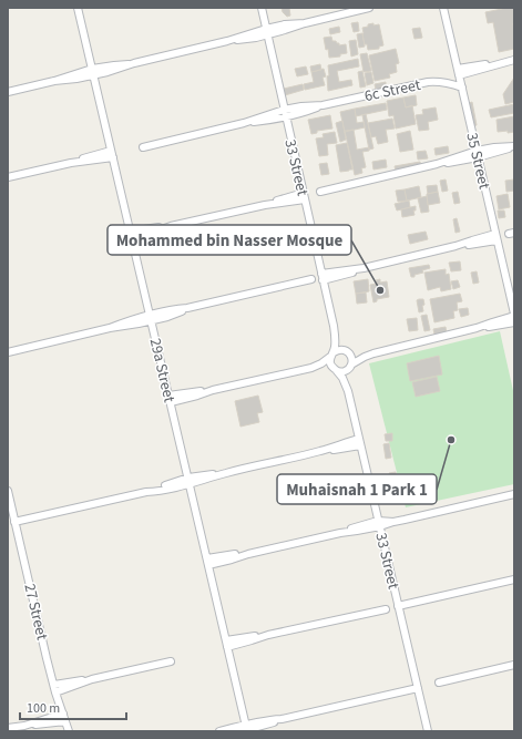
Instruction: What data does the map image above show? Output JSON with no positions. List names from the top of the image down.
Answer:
{
  "streets": {
    "street": [
      "6c Street",
      "35 Street",
      "33 Street",
      "29a Street",
      "27 Street"
    ]
  },
  "crossings": [
    ["6c Street", "35 Street"],
    ["6c Street", "33 Street"]
  ],
  "places": ["Mohammed bin Nasser Mosque", "Muhaisnah 1 Park 1"],
  "scale_bar": "100 m"
}
